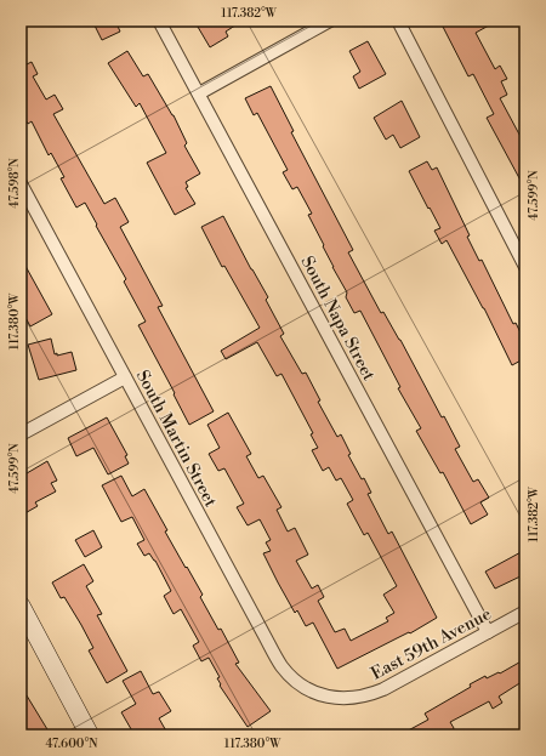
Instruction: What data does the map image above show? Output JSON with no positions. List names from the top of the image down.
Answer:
{
  "streets": {
    "street": ["South Napa Street", "South Martin Street", "East 59th Avenue"]
  },
  "crossings": [
    ["South Napa Street", "East 59th Avenue"],
    ["South Martin Street", "East 59th Avenue"]
  ],
  "coordinates": [
    "117.382°W",
    "47.598°N",
    "47.599°N",
    "117.380°W",
    "47.600°N"
  ]
}
